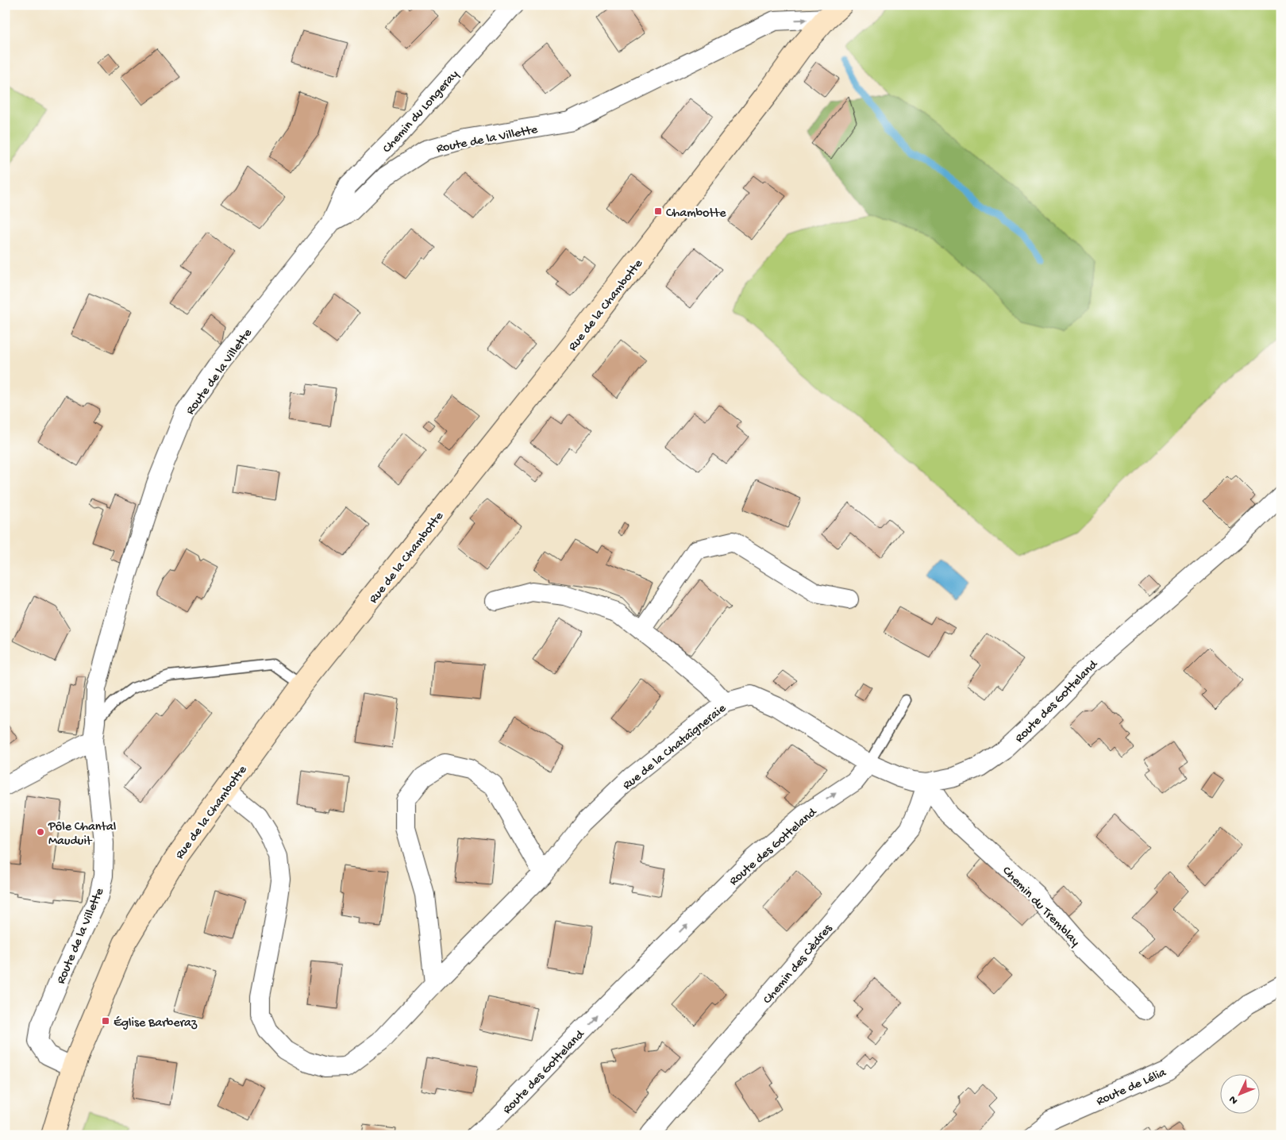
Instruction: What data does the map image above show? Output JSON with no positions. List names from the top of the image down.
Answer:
{
  "streets": {
    "main road": ["Rue de la Chambotte"],
    "street": [
      "Chemin du Longeray",
      "Route de la Villette",
      "Route des Gotteland",
      "Rue de la Chataîgneraie",
      "Chemin du Tremblay",
      "Chemin des Cèdres",
      "Route de Lélia"
    ]
  },
  "crossings": [
    ["Chemin du Longeray", "Route de la Villette"],
    ["Route de la Villette", "Rue de la Chambotte"],
    ["Rue de la Chambotte", "Rue de la Chataîgneraie"],
    ["Route des Gotteland", "Rue de la Chataîgneraie"],
    ["Route des Gotteland", "Chemin du Tremblay"],
    ["Route des Gotteland", "Chemin des Cèdres"],
    ["Chemin du Tremblay", "Chemin des Cèdres"]
  ],
  "one_way": ["Route de la Villette", "Route des Gotteland"],
  "places": {
    "transit": ["Chambotte", "Église Barberaz"],
    "other": ["Pôle Chantal Mauduit"]
  },
  "north": "bottom left"
}
